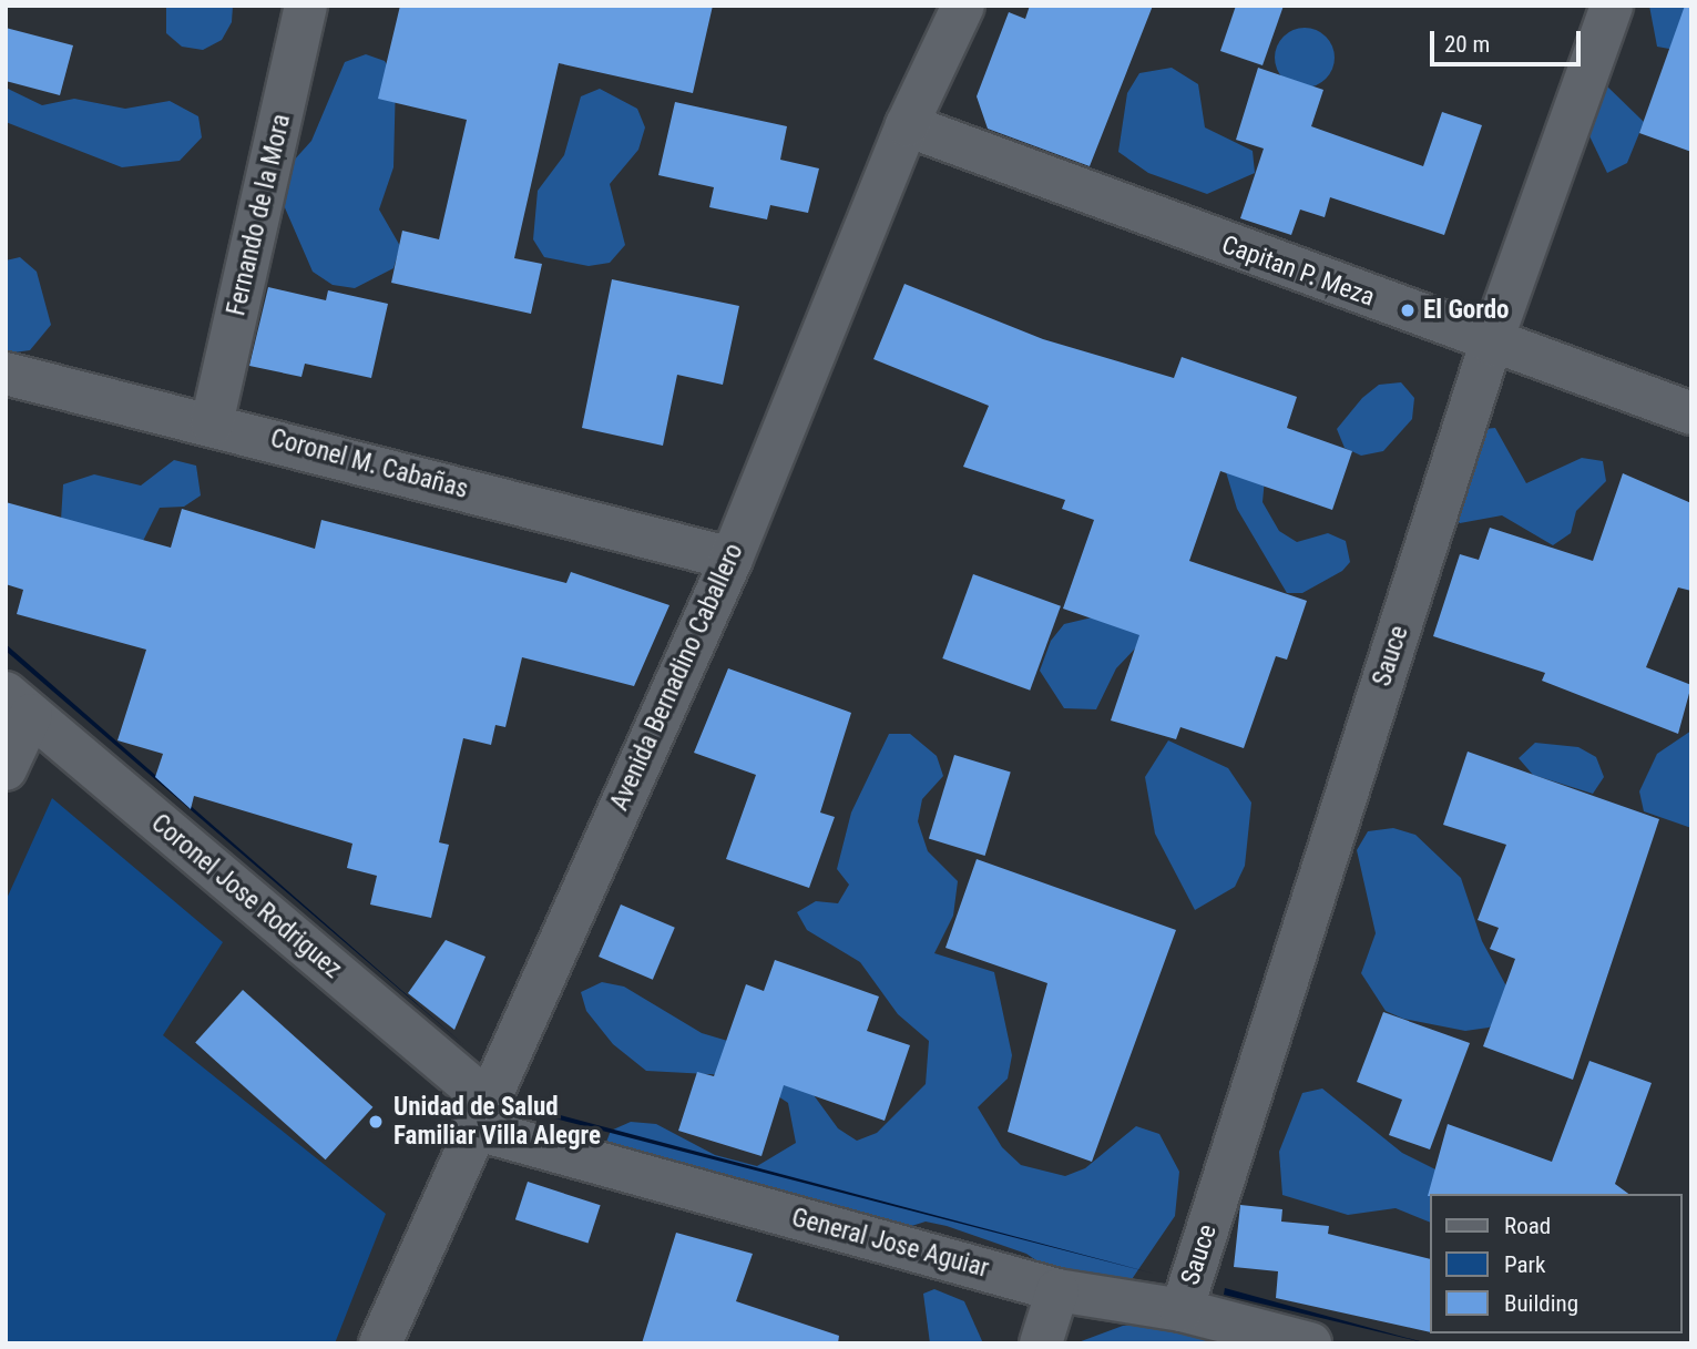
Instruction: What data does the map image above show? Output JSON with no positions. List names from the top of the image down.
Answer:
{
  "streets": {
    "street": [
      "Fernando de la Mora",
      "Capitan P. Meza",
      "Coronel M. Cabañas",
      "Sauce",
      "Avenida Bernadino Caballero",
      "Coronel Jose Rodriguez",
      "General Jose Aguiar"
    ]
  },
  "crossings": [
    ["Fernando de la Mora", "Coronel M. Cabañas"],
    ["Capitan P. Meza", "Sauce"],
    ["Capitan P. Meza", "Avenida Bernadino Caballero"],
    ["Coronel M. Cabañas", "Avenida Bernadino Caballero"],
    ["Sauce", "General Jose Aguiar"],
    ["Avenida Bernadino Caballero", "Coronel Jose Rodriguez"],
    ["Avenida Bernadino Caballero", "General Jose Aguiar"],
    ["Coronel Jose Rodriguez", "General Jose Aguiar"]
  ],
  "places": ["El Gordo", "Unidad de Salud Familiar Villa Alegre"],
  "legend": ["Road", "Park", "Building"],
  "scale_bar": "20 m"
}
